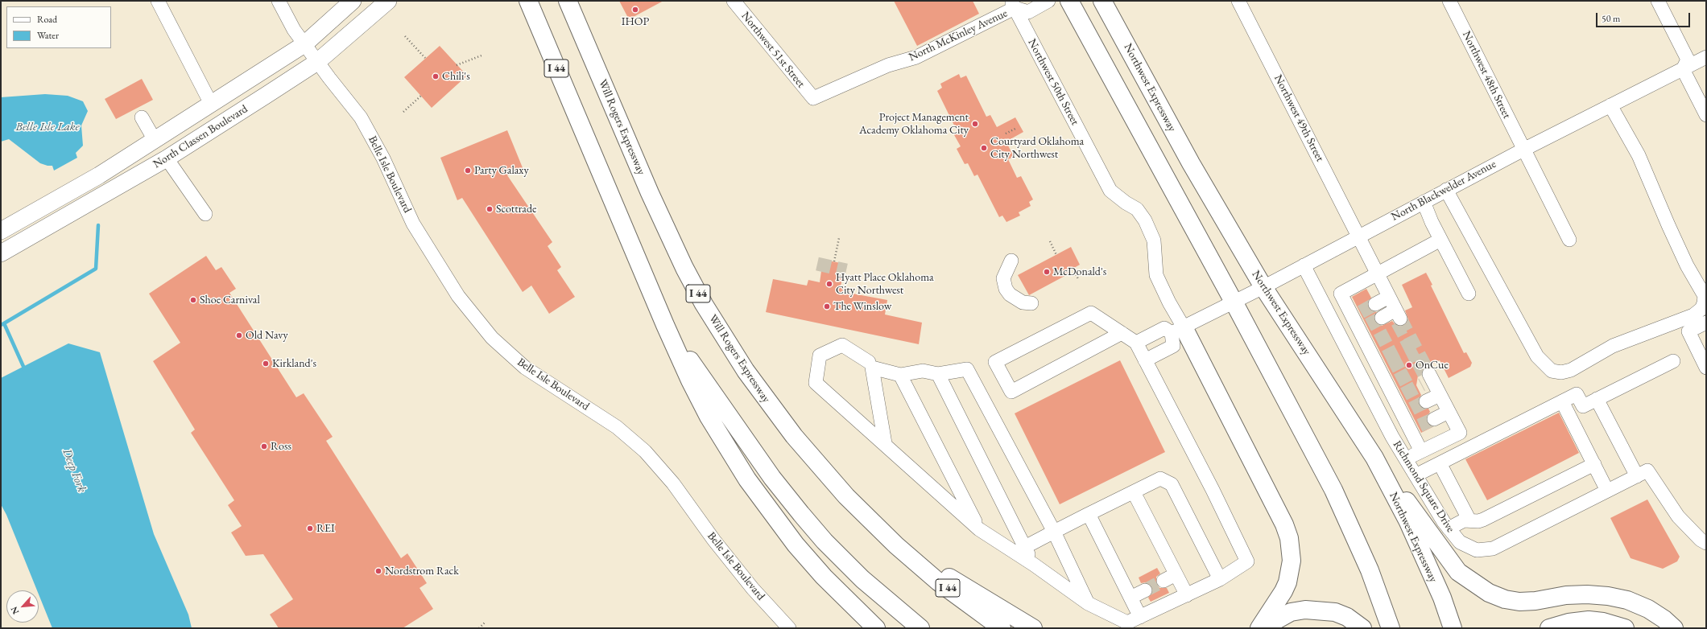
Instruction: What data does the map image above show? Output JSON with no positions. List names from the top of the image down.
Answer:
{
  "streets": {
    "highway": ["I 44", "Northwest Expressway", "Will Rogers Expressway"],
    "main road": ["North Classen Boulevard"],
    "street": [
      "North McKinley Avenue",
      "Northwest 51st Street",
      "Northwest 48th Street",
      "Northwest 50th Street",
      "Northwest 49th Street",
      "Belle Isle Boulevard",
      "North Blackwelder Avenue",
      "Richmond Square Drive"
    ]
  },
  "crossings": [
    ["North McKinley Avenue", "Northwest 51st Street"],
    ["North McKinley Avenue", "Northwest 50th Street"],
    ["Northwest 48th Street", "North Blackwelder Avenue"],
    ["Northwest 50th Street", "North Blackwelder Avenue"],
    ["Northwest Expressway", "North Blackwelder Avenue"],
    ["Northwest 49th Street", "North Blackwelder Avenue"],
    ["North Classen Boulevard", "Belle Isle Boulevard"],
    ["North Blackwelder Avenue", "Richmond Square Drive"]
  ],
  "water": ["Belle Isle Lake", "Deep Fork"],
  "places": [
    "IHOP",
    "Chili's",
    "Project Management Academy Oklahoma City",
    "Courtyard Oklahoma City Northwest",
    "Party Galaxy",
    "Scottrade",
    "McDonald's",
    "Hyatt Place Oklahoma City Northwest",
    "Shoe Carnival",
    "The Winslow",
    "Old Navy",
    "Kirkland's",
    "OnCue",
    "Ross",
    "REI",
    "Nordstrom Rack"
  ],
  "legend": ["Road", "Water"],
  "scale_bar": "50 m",
  "north": "bottom left"
}
